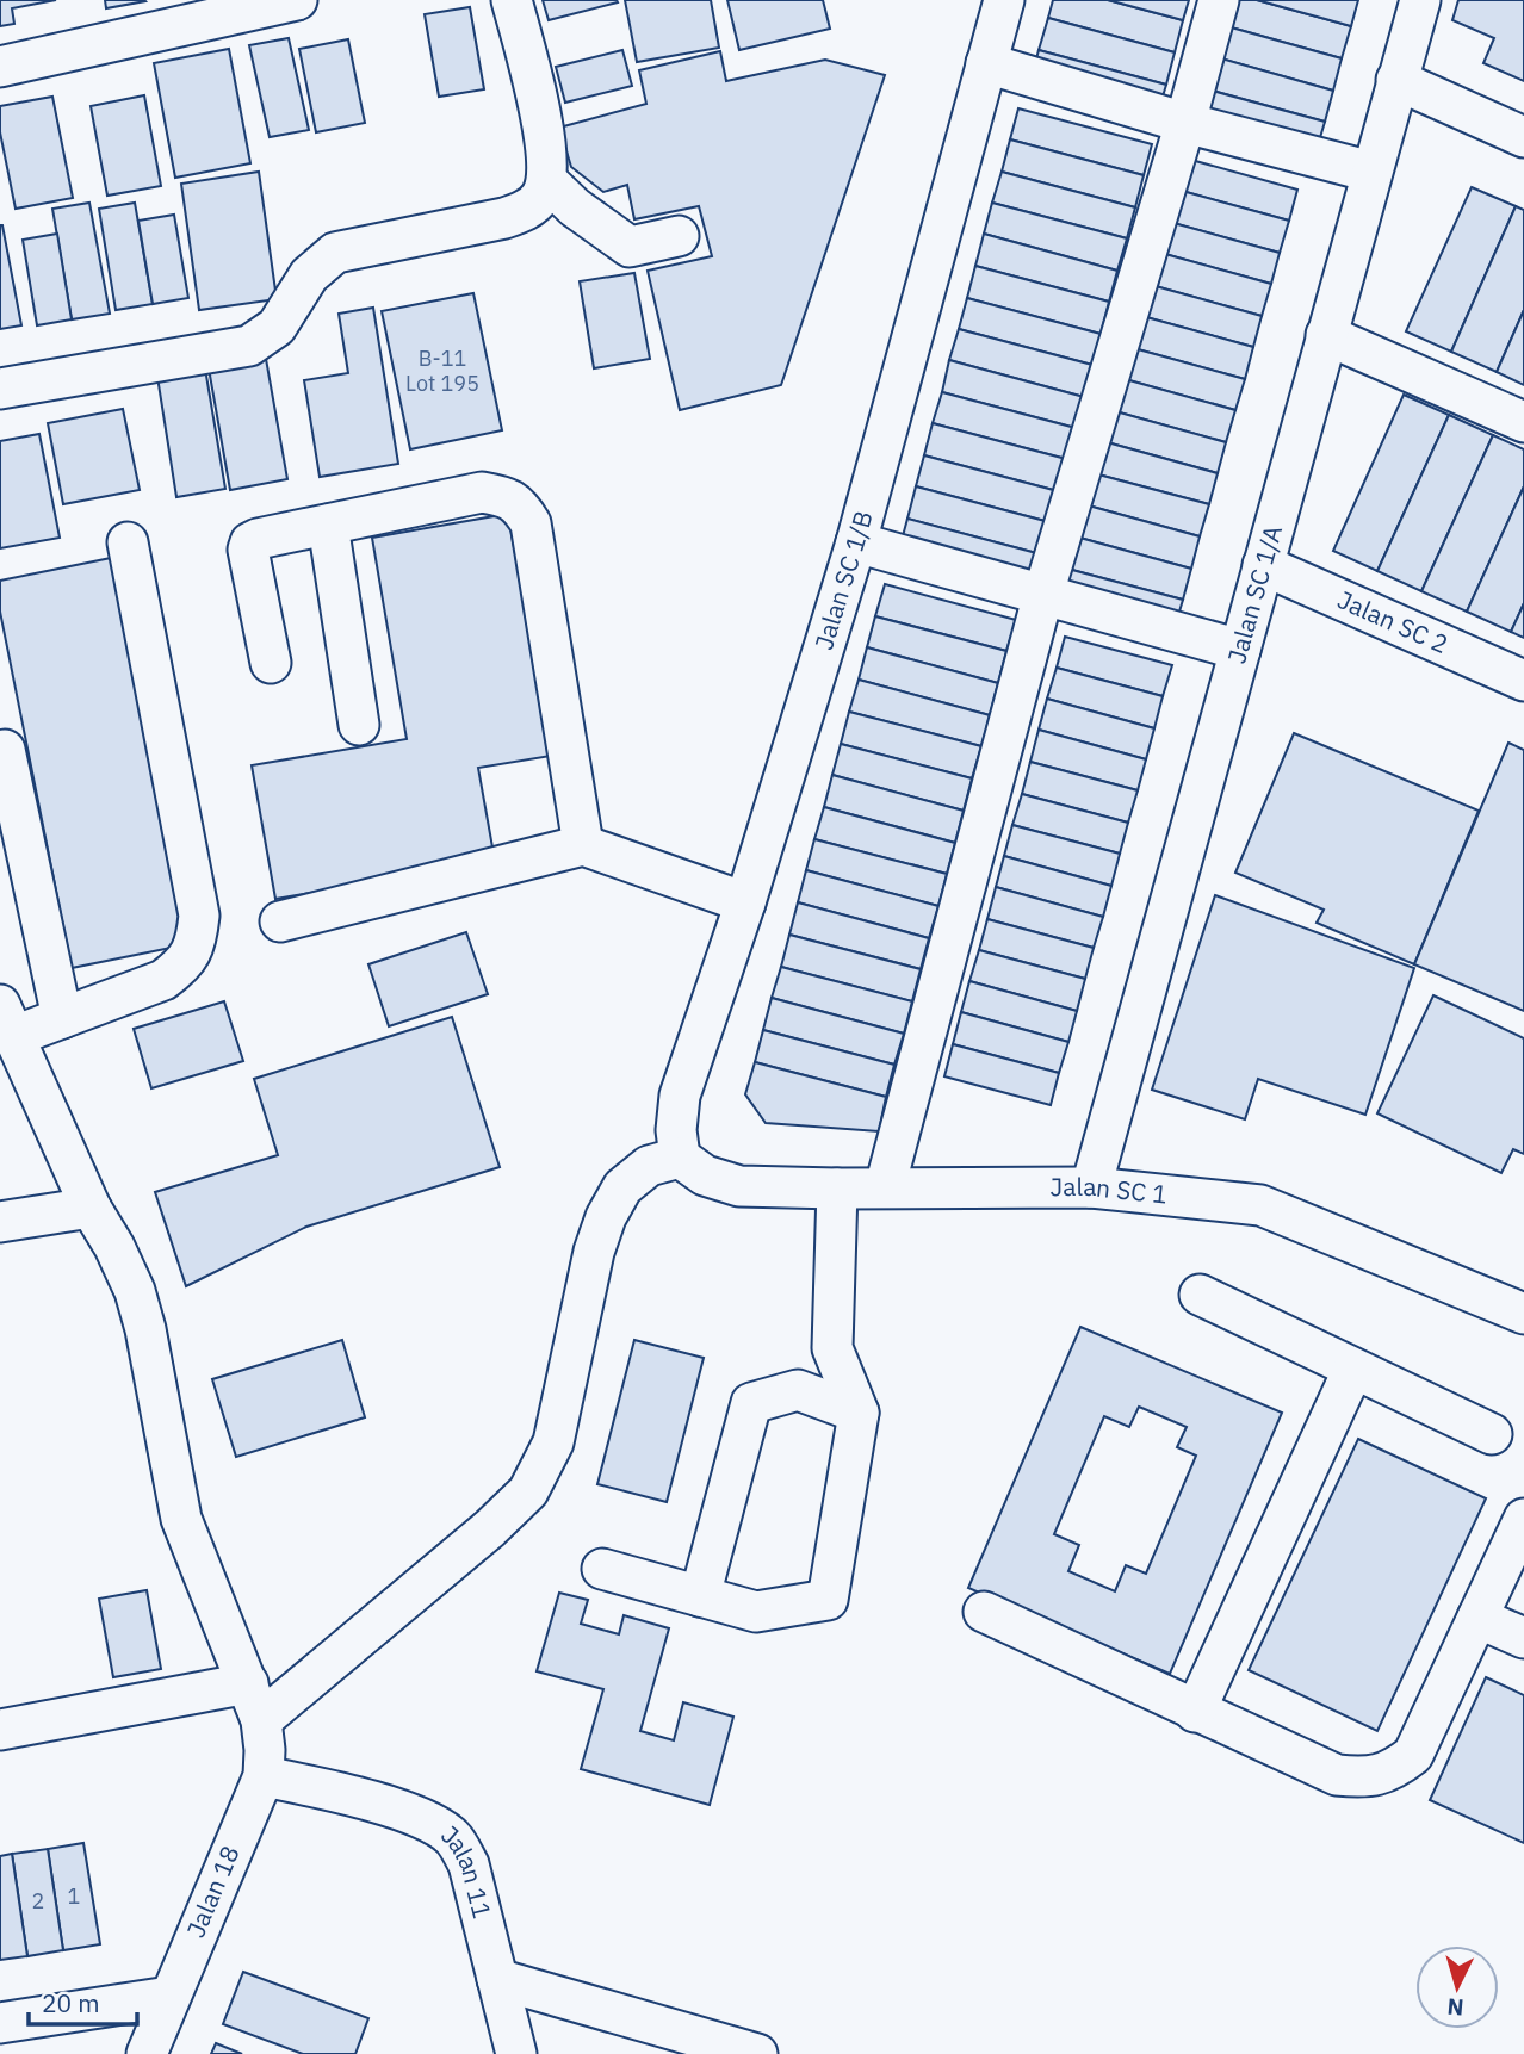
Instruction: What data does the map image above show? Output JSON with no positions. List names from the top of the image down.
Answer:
{
  "streets": {
    "street": [
      "Jalan SC 1/B",
      "Jalan SC 1/A",
      "Jalan SC 2",
      "Jalan SC 1",
      "Jalan 11",
      "Jalan 18"
    ]
  },
  "crossings": [
    ["Jalan SC 1/B", "Jalan SC 1"],
    ["Jalan SC 1/A", "Jalan SC 2"],
    ["Jalan SC 1/A", "Jalan SC 1"],
    ["Jalan 11", "Jalan 18"]
  ],
  "house_numbers": ["B-11 Lot 195", "1", "2"],
  "scale_bar": "20 m",
  "north": "bottom"
}
